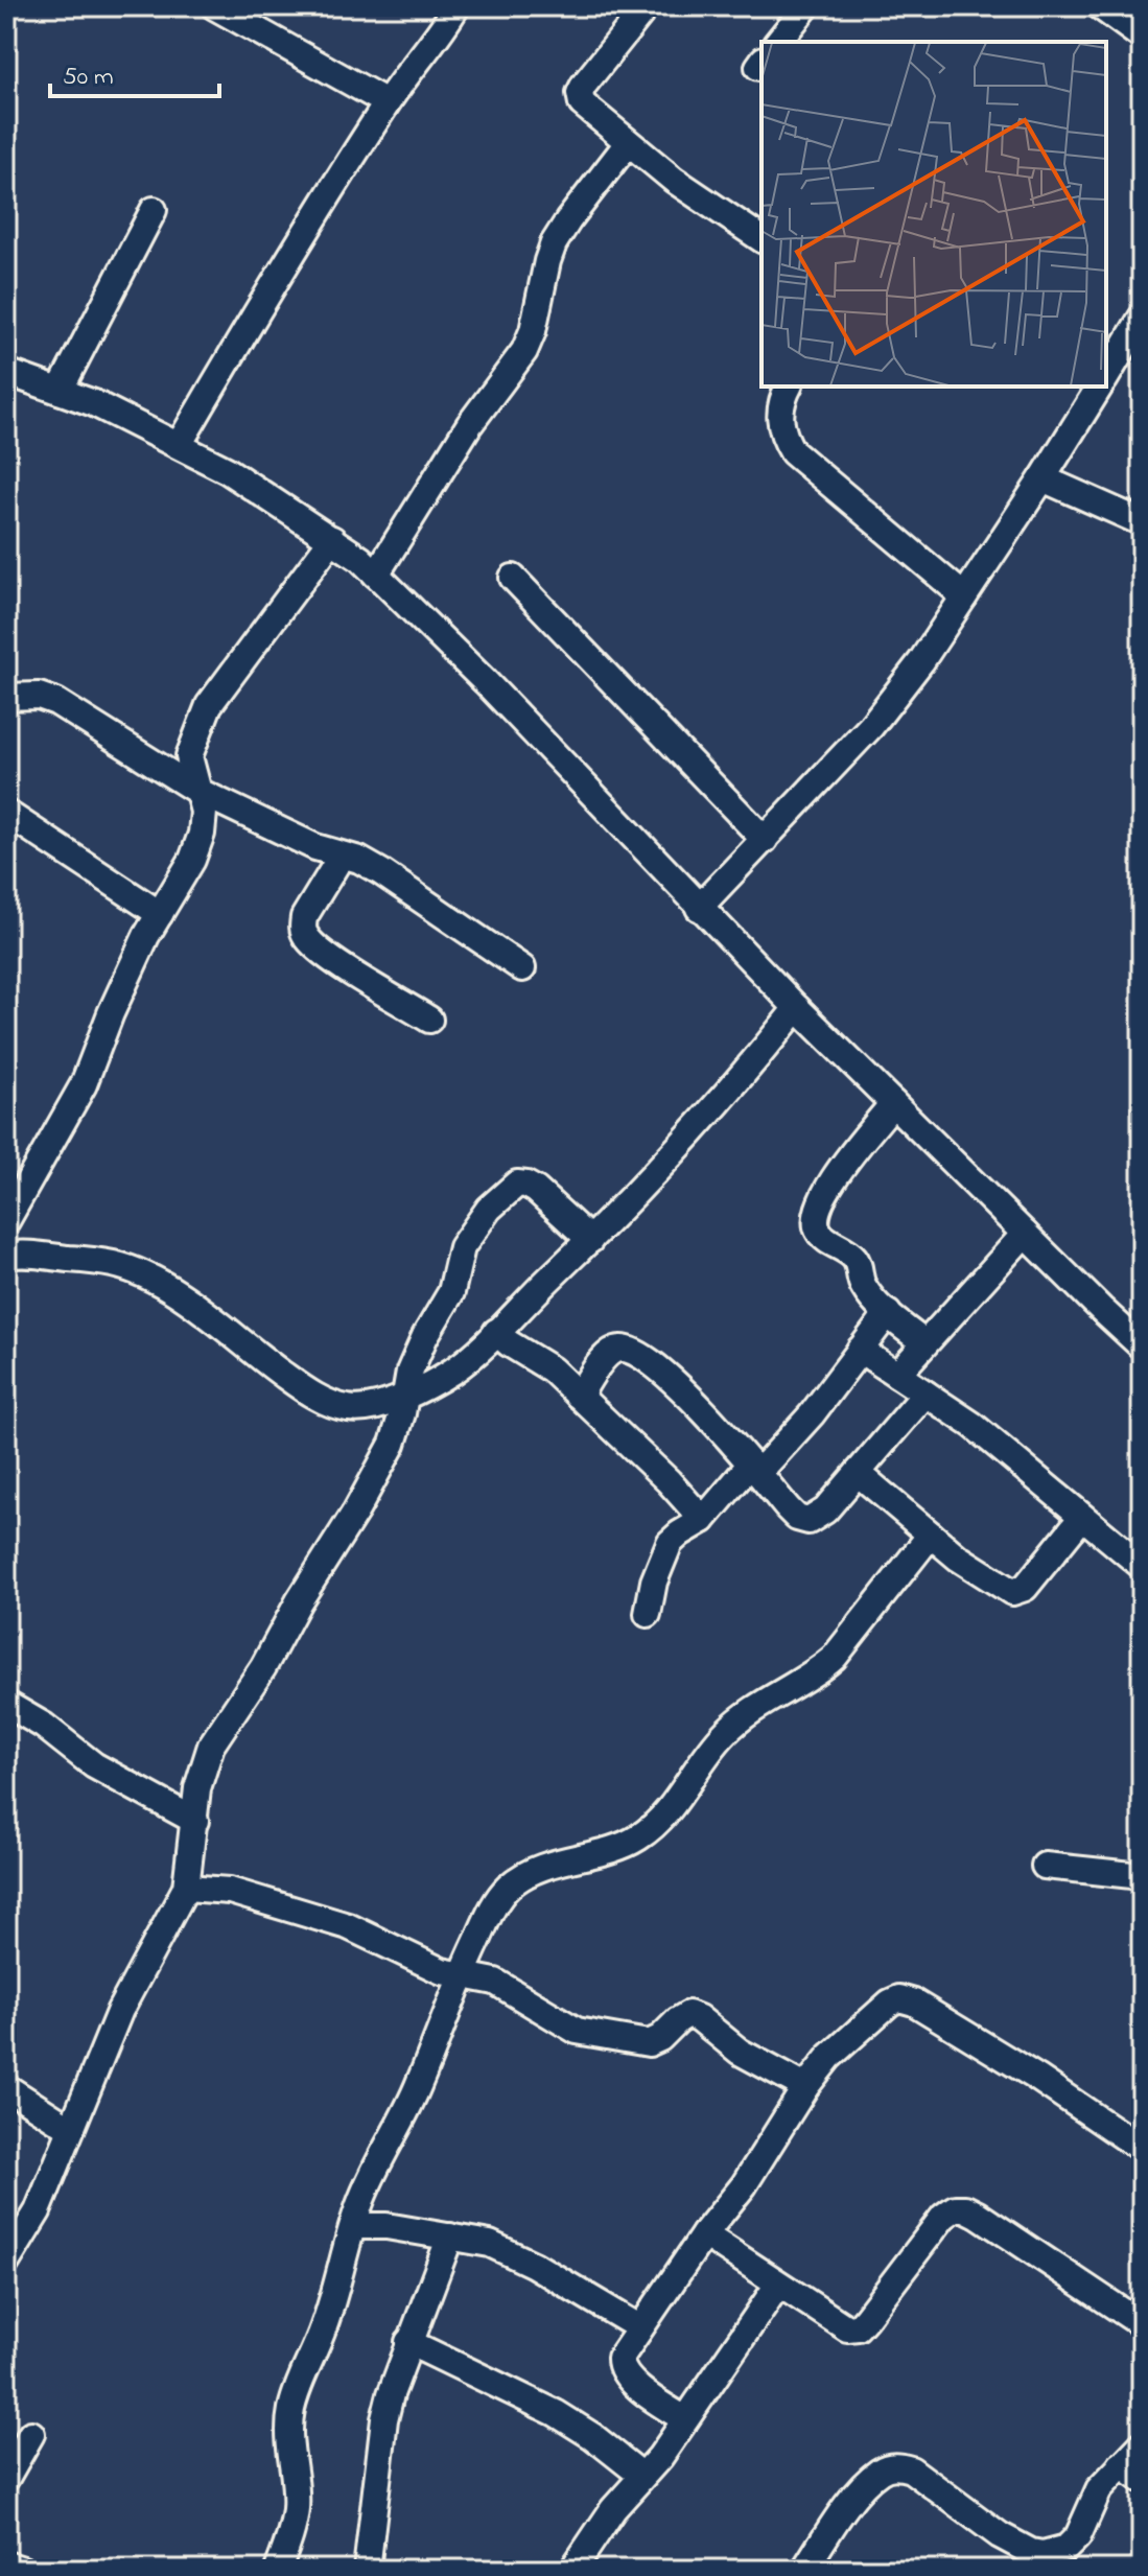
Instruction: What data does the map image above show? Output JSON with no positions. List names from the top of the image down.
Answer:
{
  "scale_bar": "50 m"
}
